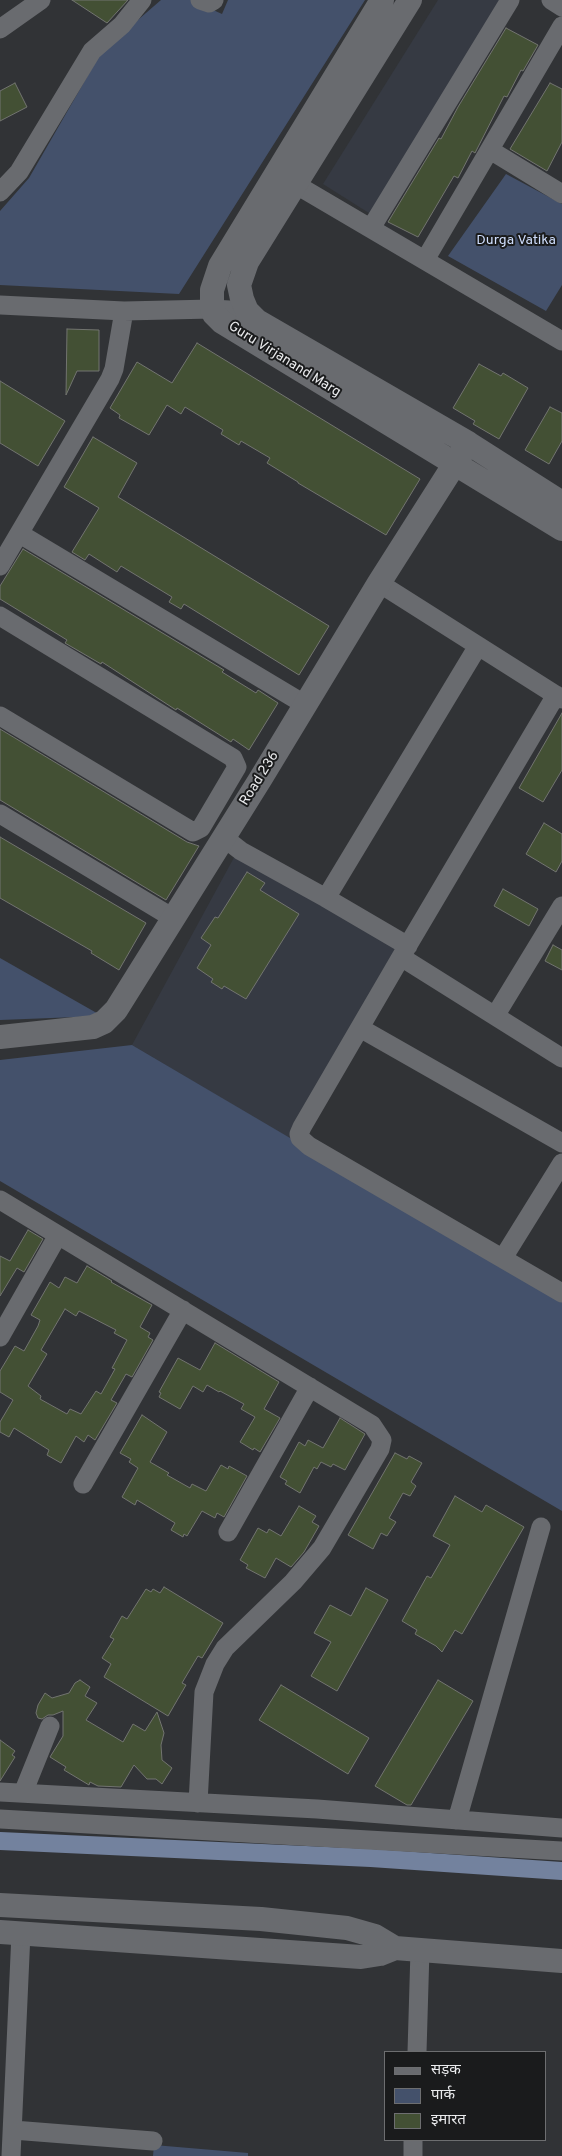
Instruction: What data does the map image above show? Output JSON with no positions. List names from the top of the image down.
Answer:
{
  "streets": {
    "street": ["Guru Virjanand Marg", "Road 236"]
  },
  "crossings": [
    ["Guru Virjanand Marg", "Road 236"]
  ],
  "parks": ["Durga Vatika"],
  "legend": ["सड़क", "पार्क", "इमारत"]
}
